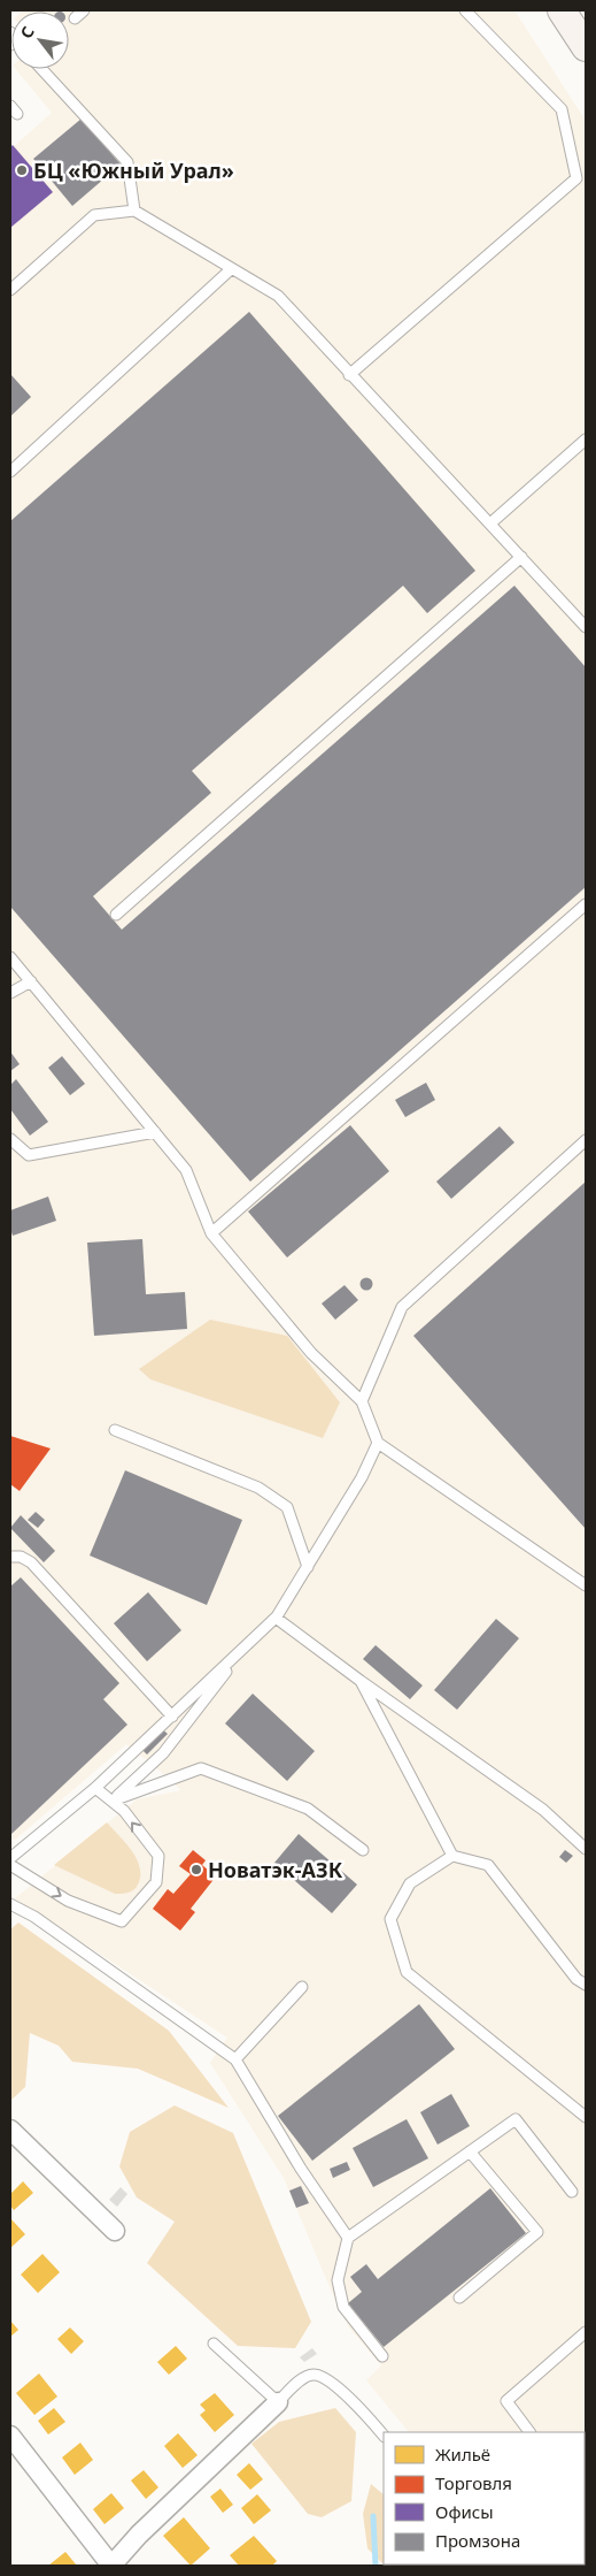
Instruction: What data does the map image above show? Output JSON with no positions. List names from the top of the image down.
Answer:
{
  "places": ["БЦ «Южный Урал»", "Новатэк-АЗК"],
  "legend": [
    "Жильё",
    "Торговля",
    "Офисы",
    "Промзона"
  ],
  "north": "top left"
}
